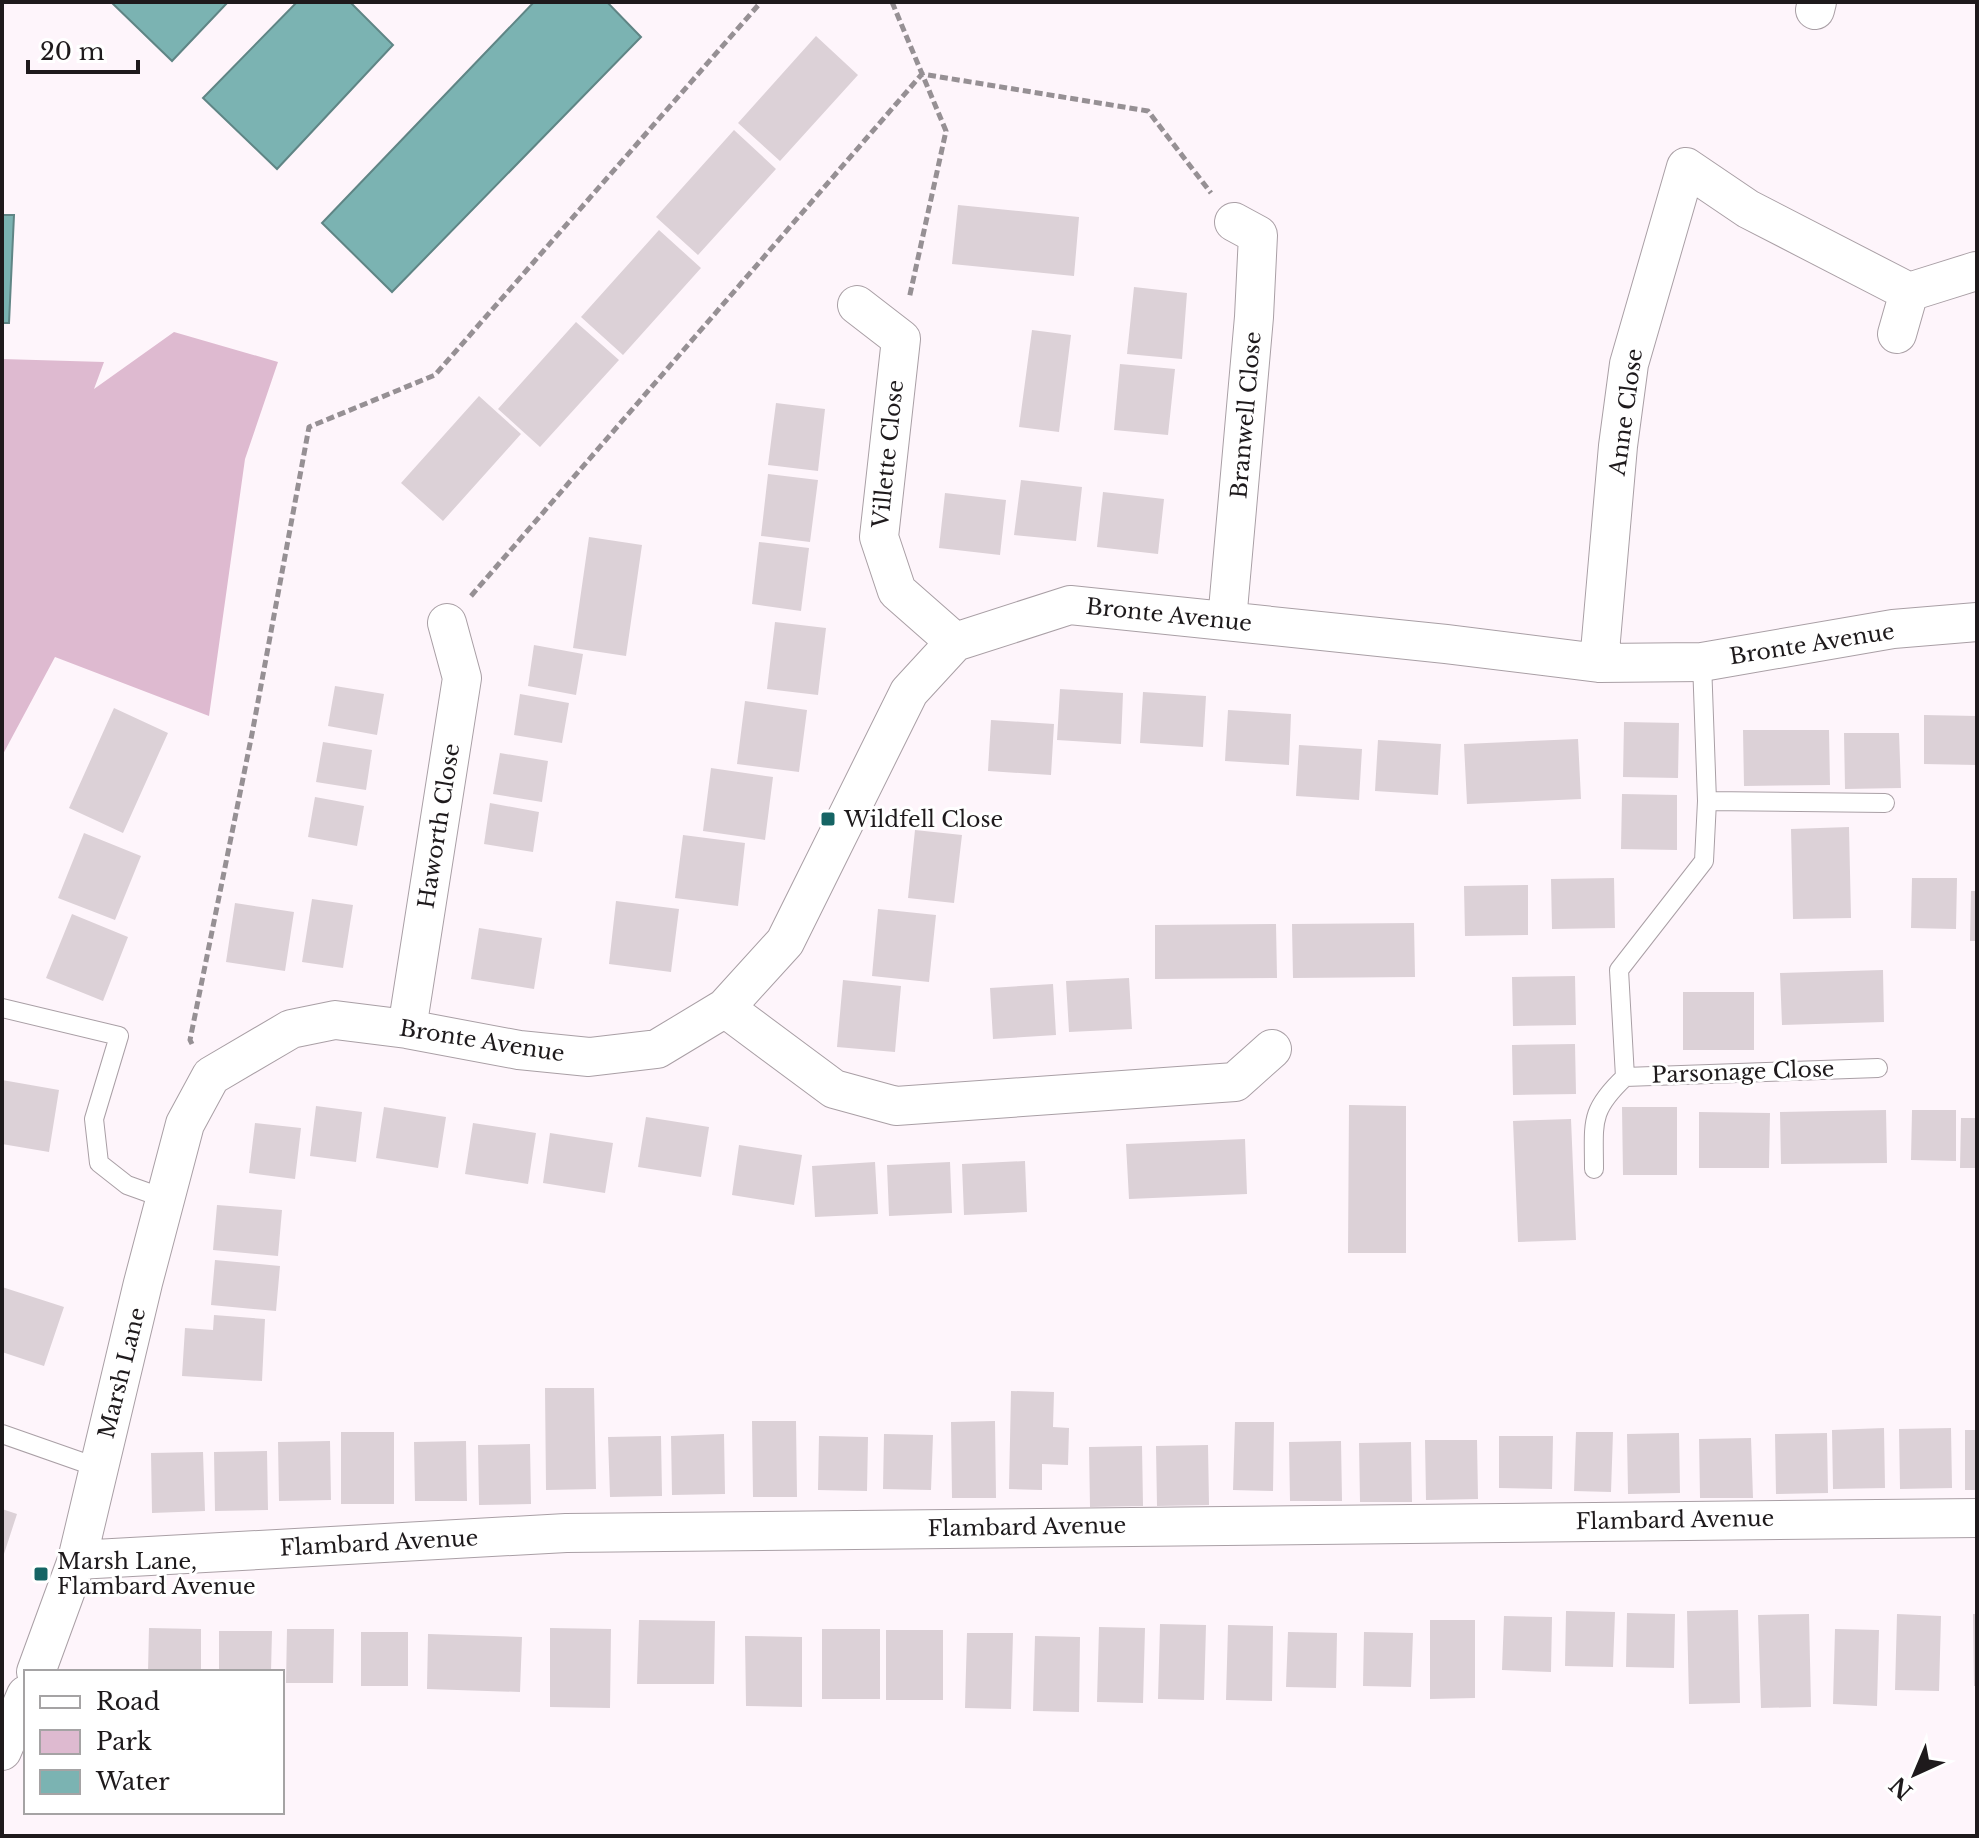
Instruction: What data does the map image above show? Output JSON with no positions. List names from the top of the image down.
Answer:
{
  "streets": {
    "street": [
      "Anne Close",
      "Branwell Close",
      "Villette Close",
      "Bronte Avenue",
      "Haworth Close",
      "Marsh Lane",
      "Flambard Avenue"
    ],
    "lane": ["Parsonage Close"]
  },
  "crossings": [
    ["Anne Close", "Bronte Avenue"],
    ["Branwell Close", "Bronte Avenue"],
    ["Villette Close", "Bronte Avenue"],
    ["Bronte Avenue", "Haworth Close"],
    ["Bronte Avenue", "Parsonage Close"],
    ["Bronte Avenue", "Marsh Lane"],
    ["Marsh Lane", "Flambard Avenue"]
  ],
  "places": {
    "transit": ["Wildfell Close", "Marsh Lane, Flambard Avenue"]
  },
  "legend": ["Road", "Park", "Water"],
  "scale_bar": "20 m",
  "north": "bottom left"
}
